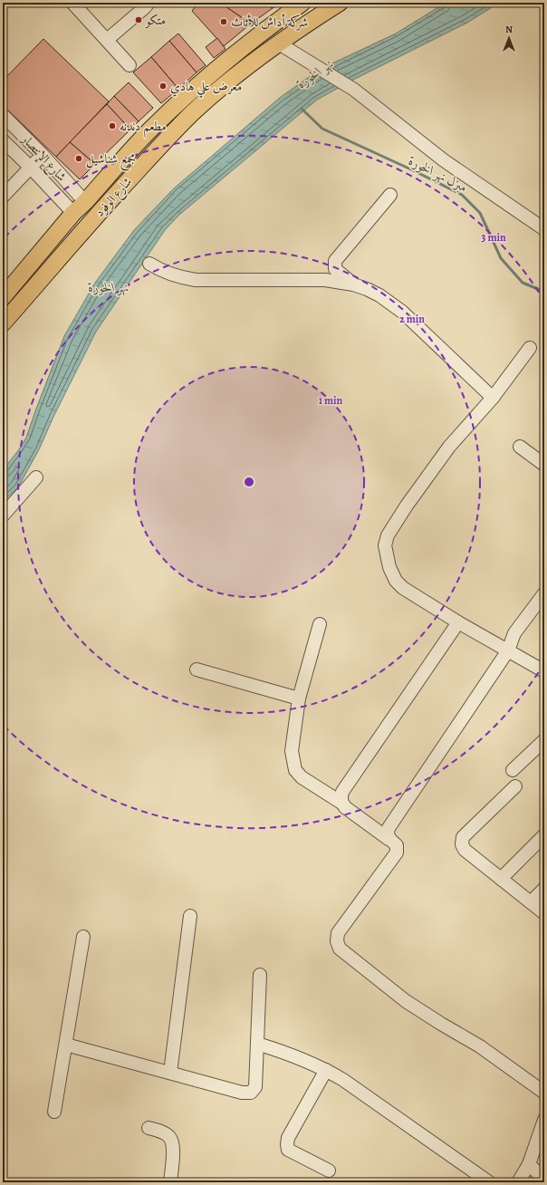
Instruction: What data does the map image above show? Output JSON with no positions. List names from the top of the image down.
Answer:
{
  "streets": {
    "main road": ["شارع الوفود"],
    "street": ["شارع الإنتصار"]
  },
  "crossings": [
    ["شارع الإنتصار", "شارع الوفود"]
  ],
  "water": ["نهر الخورة", "مبزل نهر الخورة"],
  "places": [
    "متكو",
    "شركة أداش للأثاث",
    "معرض علي هادي",
    "مطعم دندنه",
    "مجمع شناشيل"
  ],
  "north": "top",
  "rings": ["3 min", "2 min", "1 min"]
}
